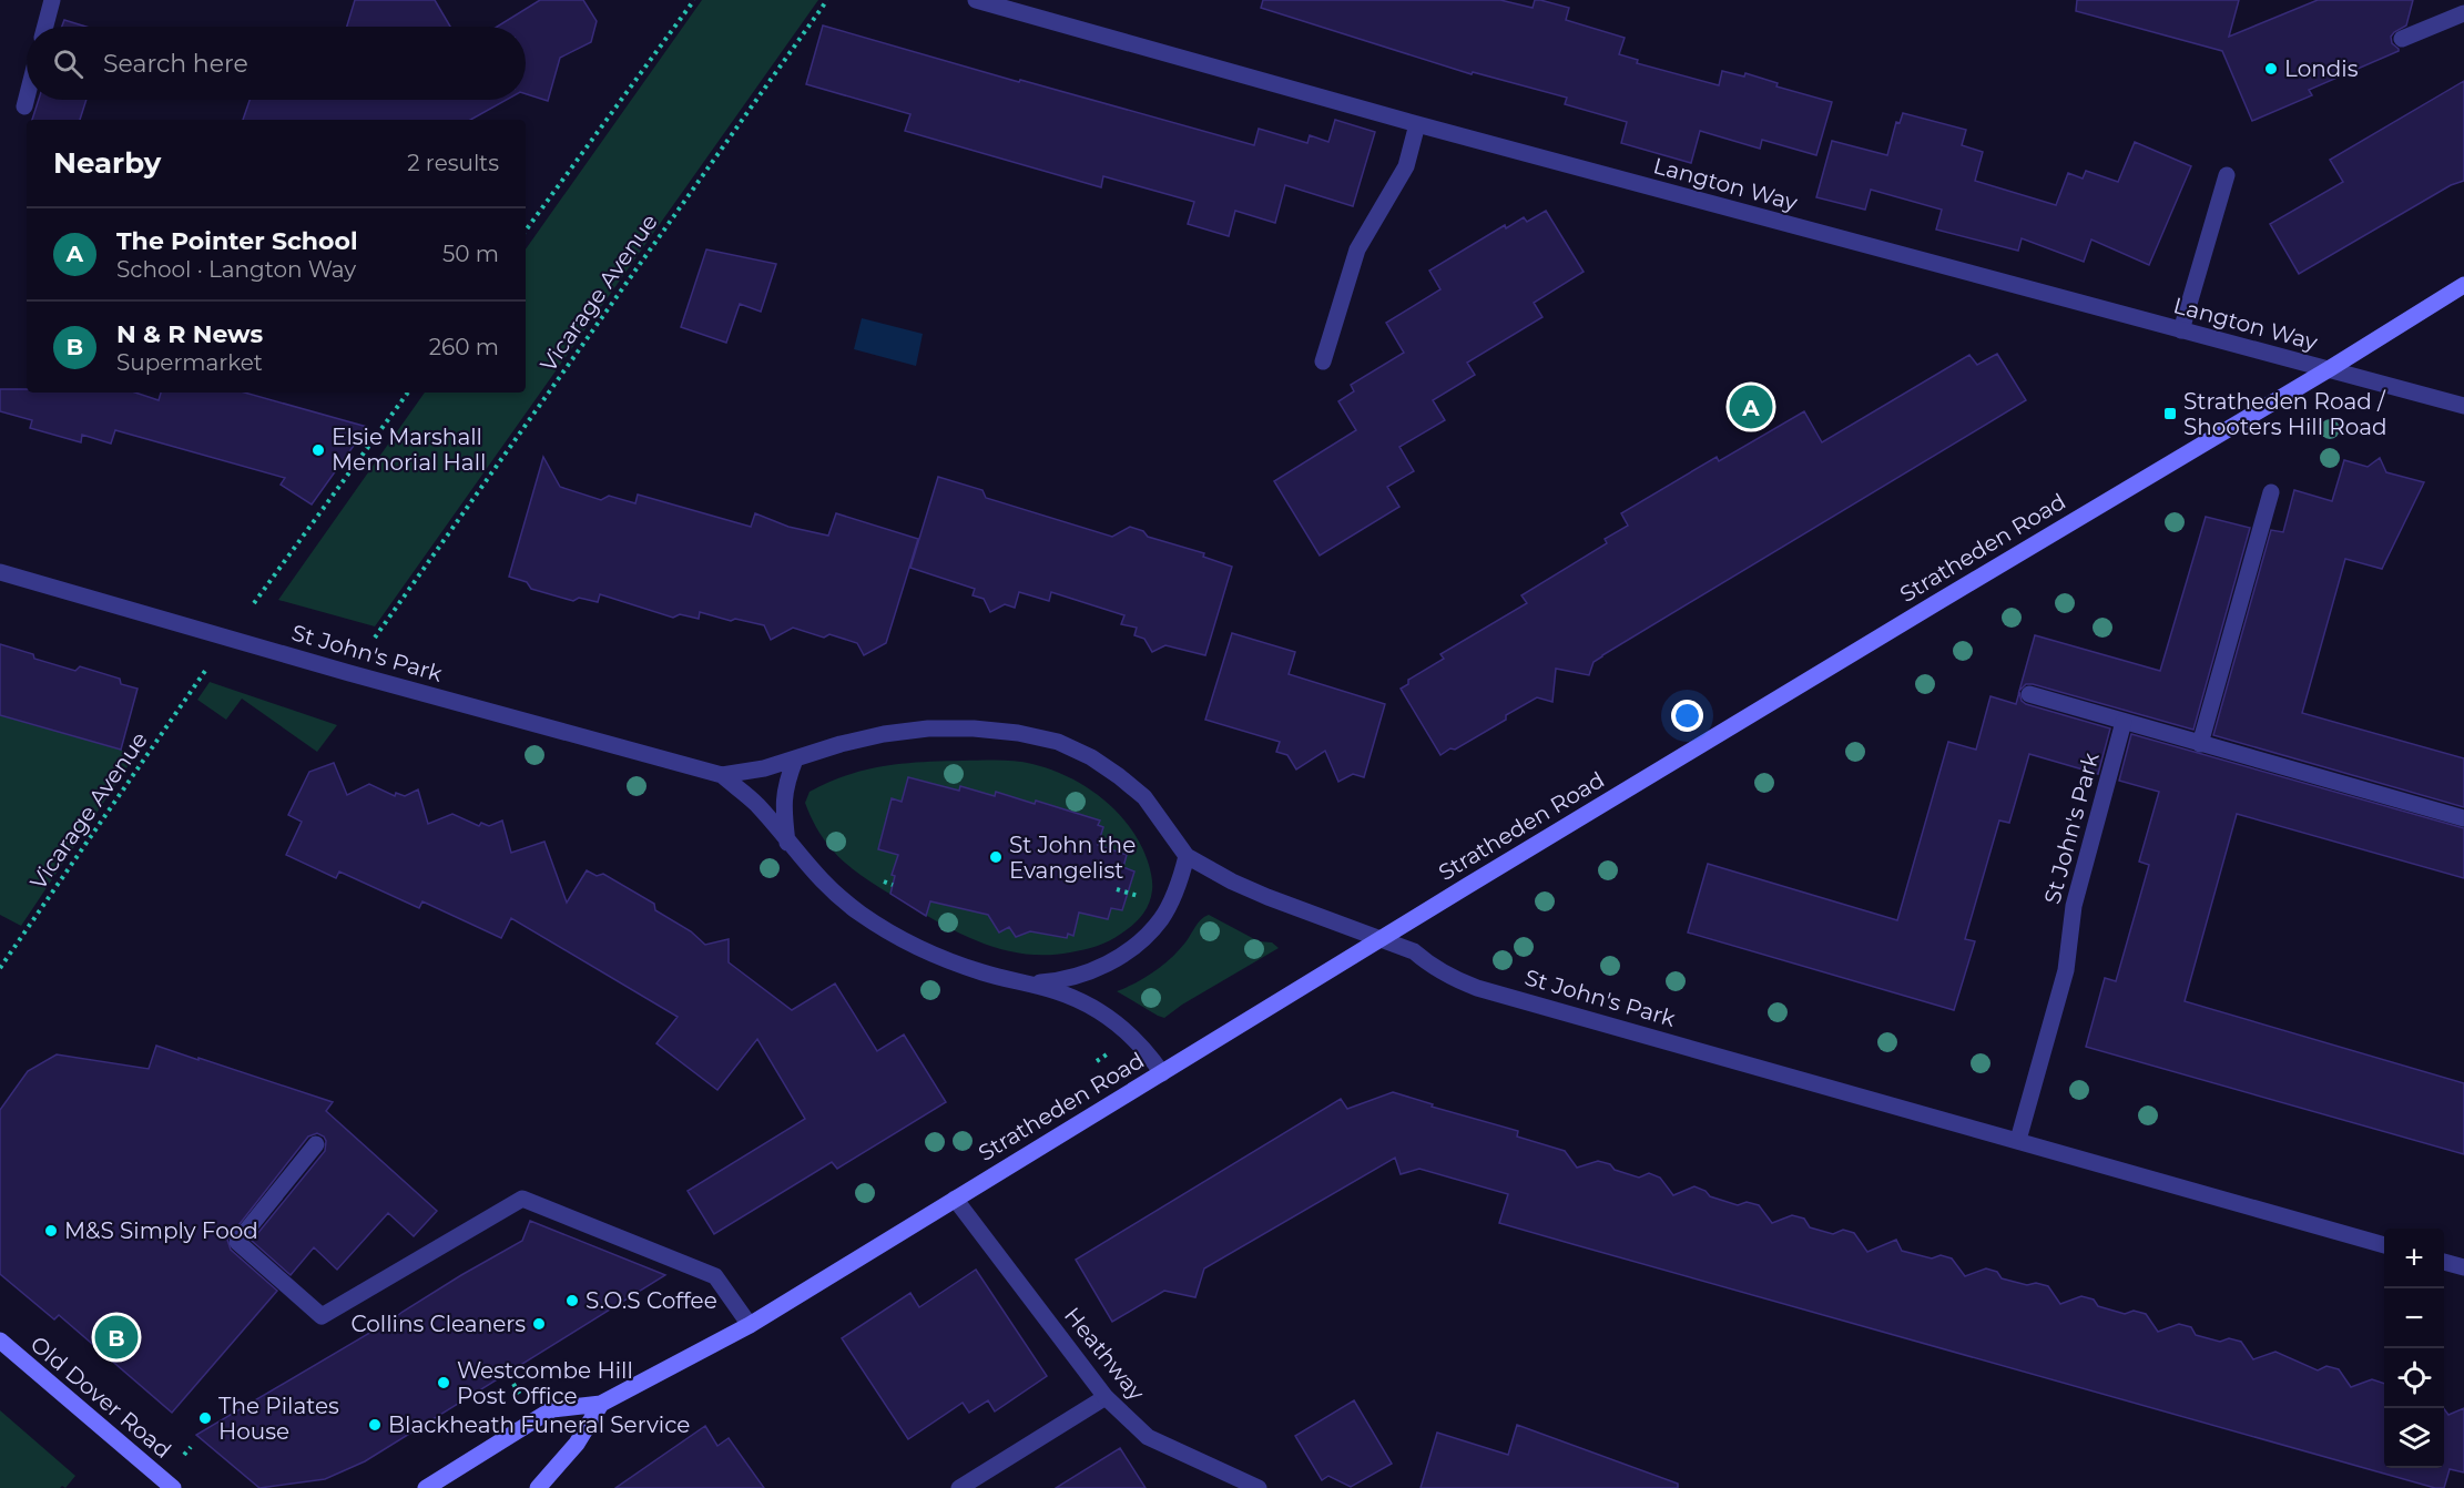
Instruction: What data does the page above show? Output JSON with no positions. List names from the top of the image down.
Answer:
{
  "streets": {
    "main road": ["Stratheden Road", "Old Dover Road"],
    "street": ["Langton Way", "St John's Park", "Heathway"],
    "path": ["Vicarage Avenue"]
  },
  "crossings": [
    ["Langton Way", "Stratheden Road"],
    ["Stratheden Road", "St John's Park"],
    ["Stratheden Road", "Heathway"]
  ],
  "places": {
    "other": [
      "Londis",
      "Elsie Marshall Memorial Hall",
      "St John the Evangelist",
      "M&S Simply Food",
      "S.O.S Coffee",
      "Collins Cleaners",
      "Westcombe Hill Post Office",
      "The Pilates House",
      "Blackheath Funeral Service"
    ],
    "transit": ["Stratheden Road / Shooters Hill Road"]
  },
  "page": {
    "search": "Search here",
    "heading": ["Nearby", "2 results"],
    "list": [
      {
        "mark": "A",
        "name": "The Pointer School",
        "note": "School · Langton Way",
        "value": "50 m"
      },
      {
        "mark": "B",
        "name": "N & R News",
        "note": "Supermarket",
        "value": "260 m"
      }
    ],
    "pins": ["A", "B"],
    "map_buttons": ["+", "−"]
  }
}
